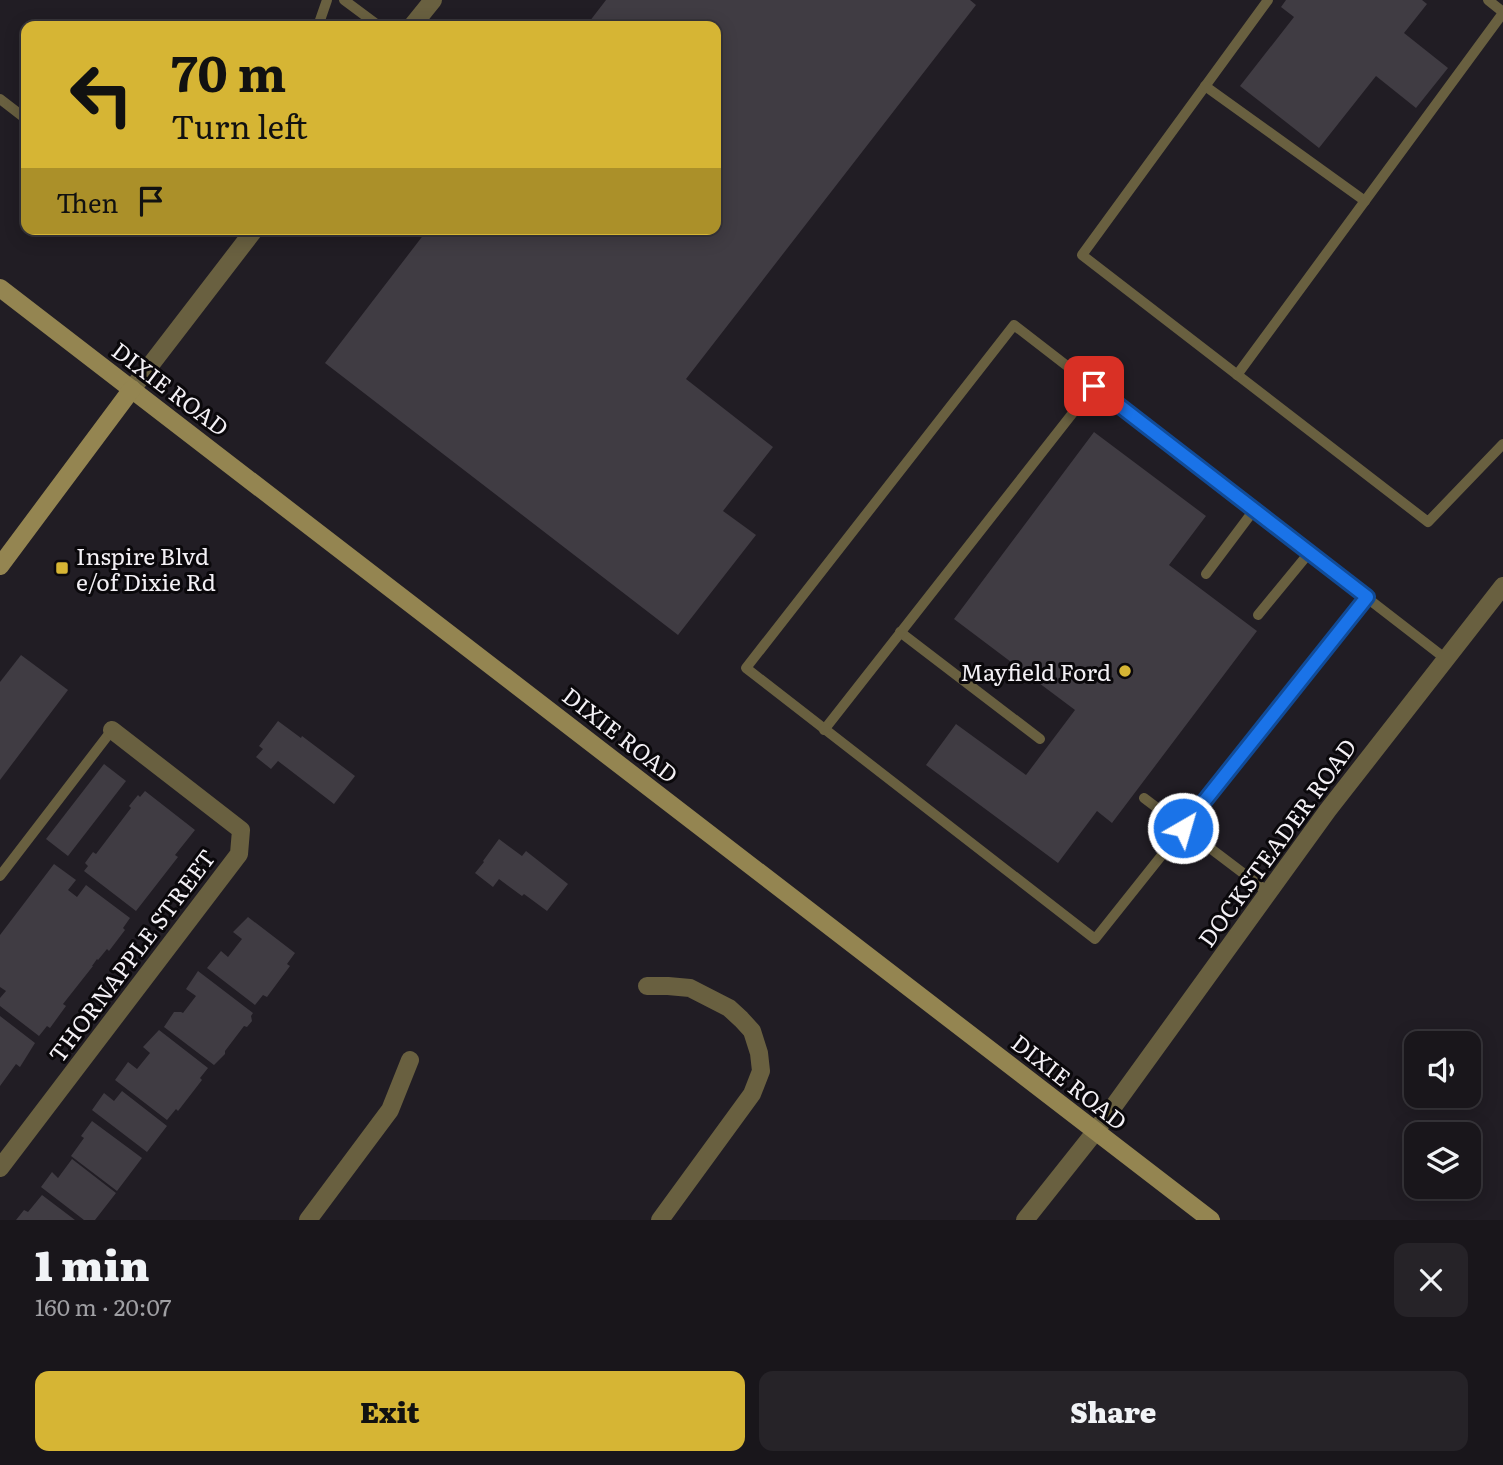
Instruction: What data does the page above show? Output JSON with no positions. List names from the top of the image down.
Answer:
{
  "streets": {
    "main road": ["DIXIE ROAD"],
    "street": ["DOCKSTEADER ROAD", "THORNAPPLE STREET"]
  },
  "crossings": [
    ["DIXIE ROAD", "DOCKSTEADER ROAD"]
  ],
  "places": {
    "transit": ["Inspire Blvd e/of Dixie Rd"],
    "other": ["Mayfield Ford"]
  },
  "page": {
    "turn": ["70 m", "Turn left"],
    "then": "Then",
    "heading": ["1 min", "160 m · 20:07"],
    "buttons": ["Exit", "Share"]
  }
}
